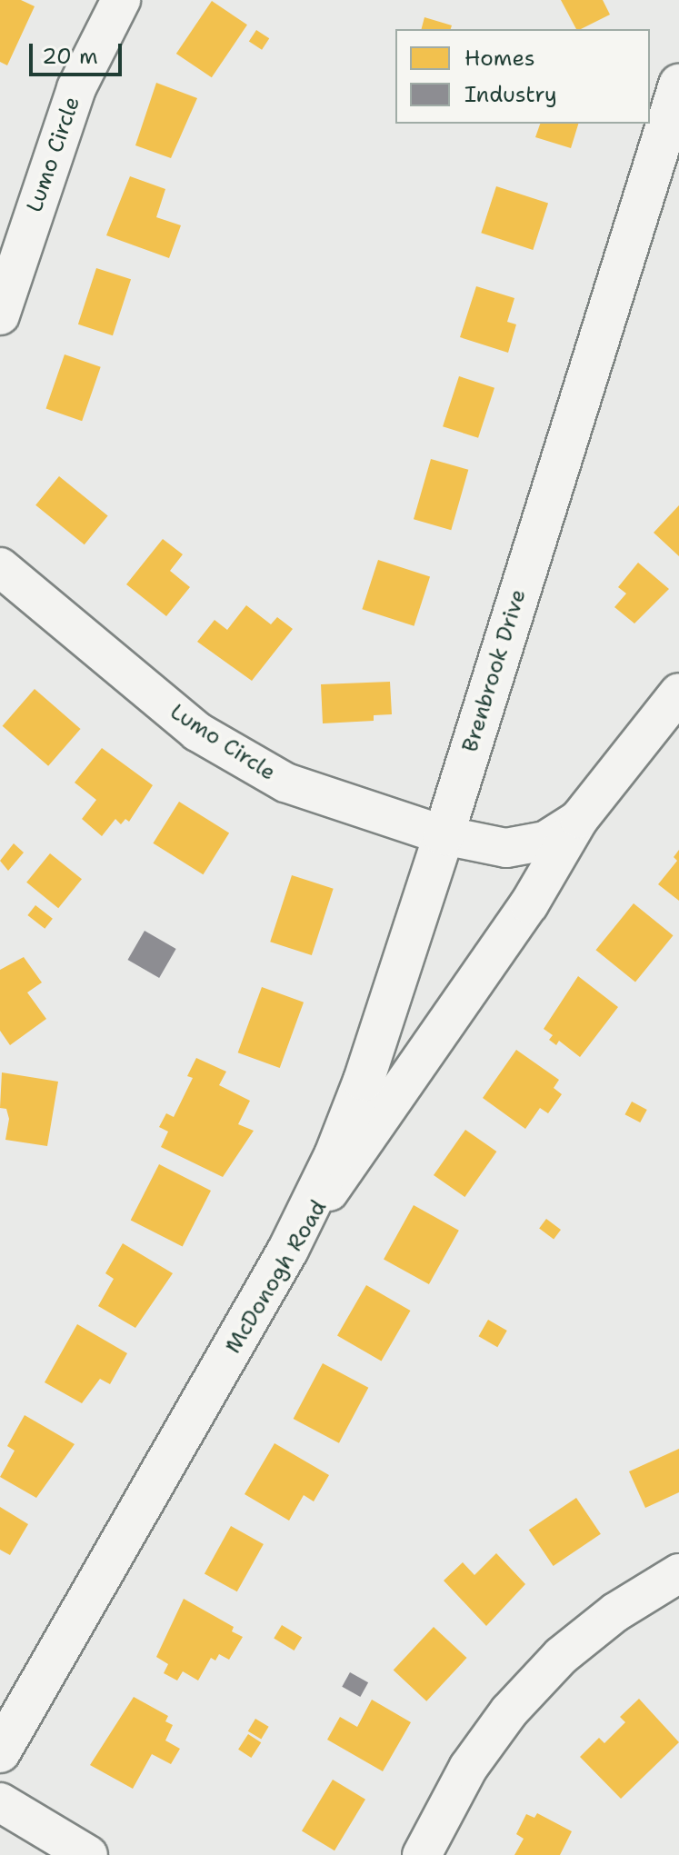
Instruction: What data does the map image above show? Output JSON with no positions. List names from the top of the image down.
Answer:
{
  "streets": {
    "main road": ["Brenbrook Drive", "McDonogh Road"],
    "street": ["Lumo Circle"]
  },
  "crossings": [
    ["Lumo Circle", "Brenbrook Drive"],
    ["Lumo Circle", "McDonogh Road"],
    ["Brenbrook Drive", "McDonogh Road"]
  ],
  "legend": ["Homes", "Industry"],
  "scale_bar": "20 m"
}
